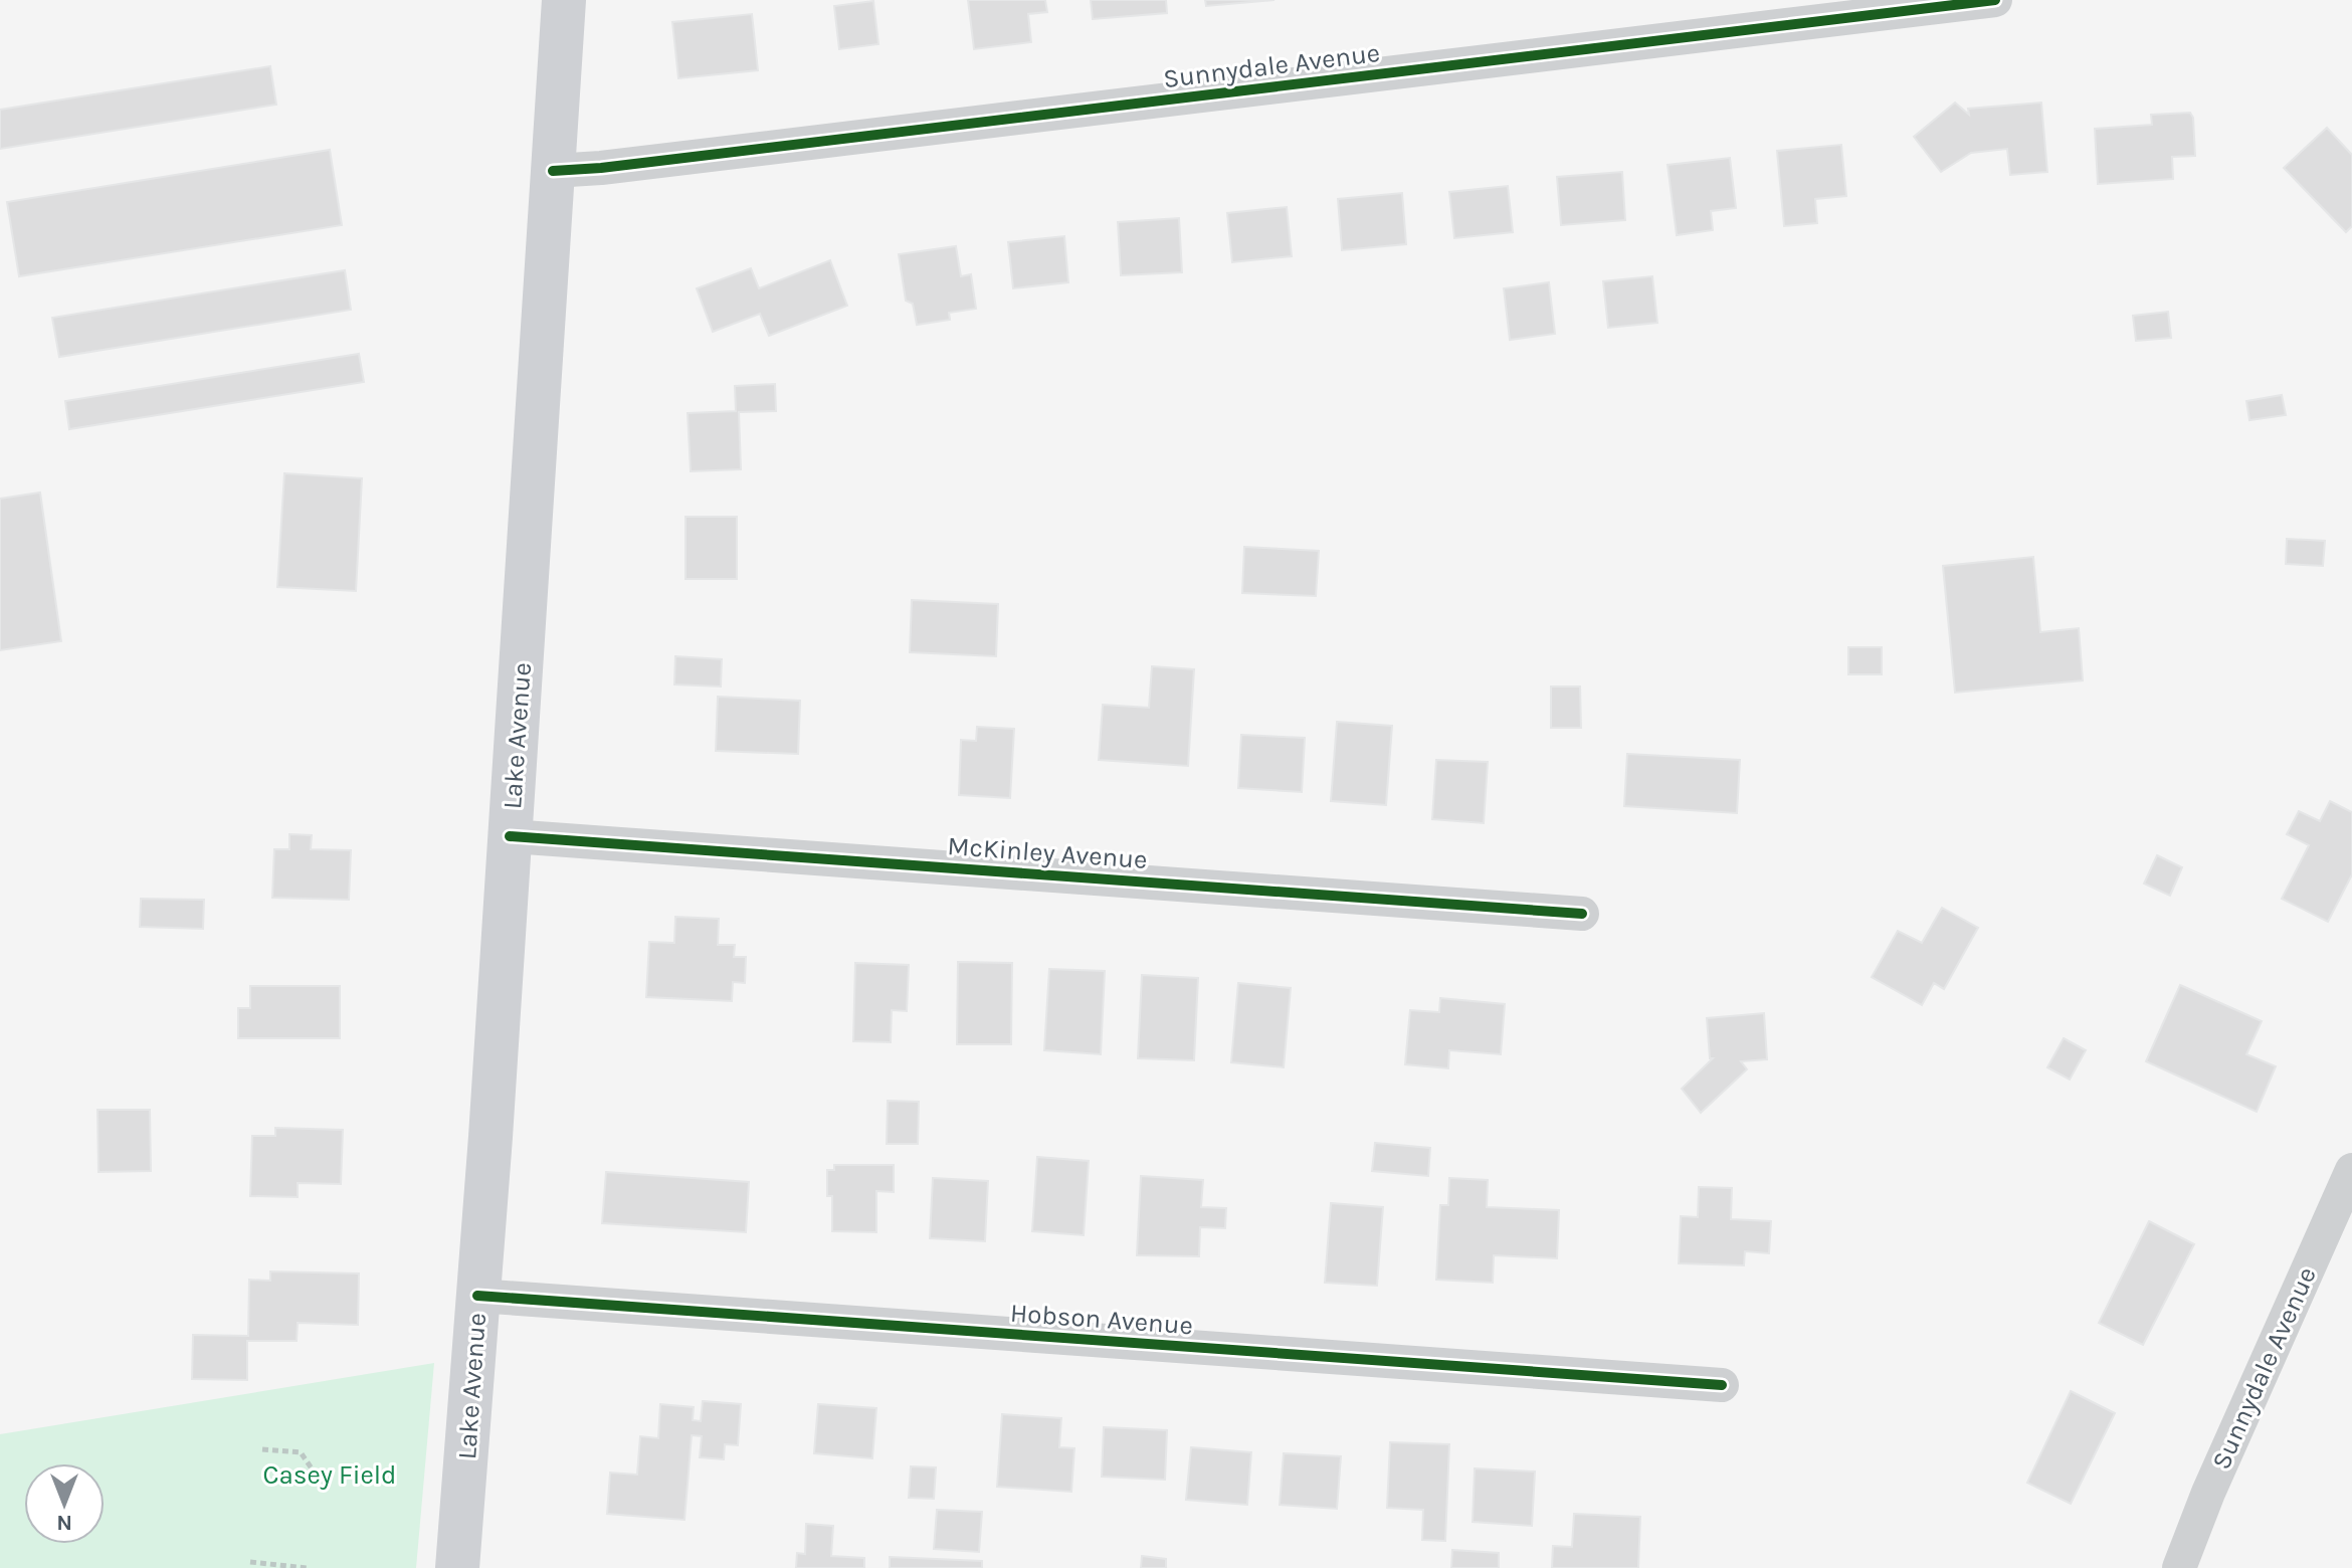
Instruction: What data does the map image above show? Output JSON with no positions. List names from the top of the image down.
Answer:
{
  "streets": {
    "main road": ["Lake Avenue"],
    "street": ["Sunnydale Avenue", "McKinley Avenue", "Hobson Avenue"]
  },
  "crossings": [
    ["Sunnydale Avenue", "Lake Avenue"],
    ["Lake Avenue", "McKinley Avenue"],
    ["Lake Avenue", "Hobson Avenue"]
  ],
  "parks": ["Casey Field"],
  "north": "bottom"
}
